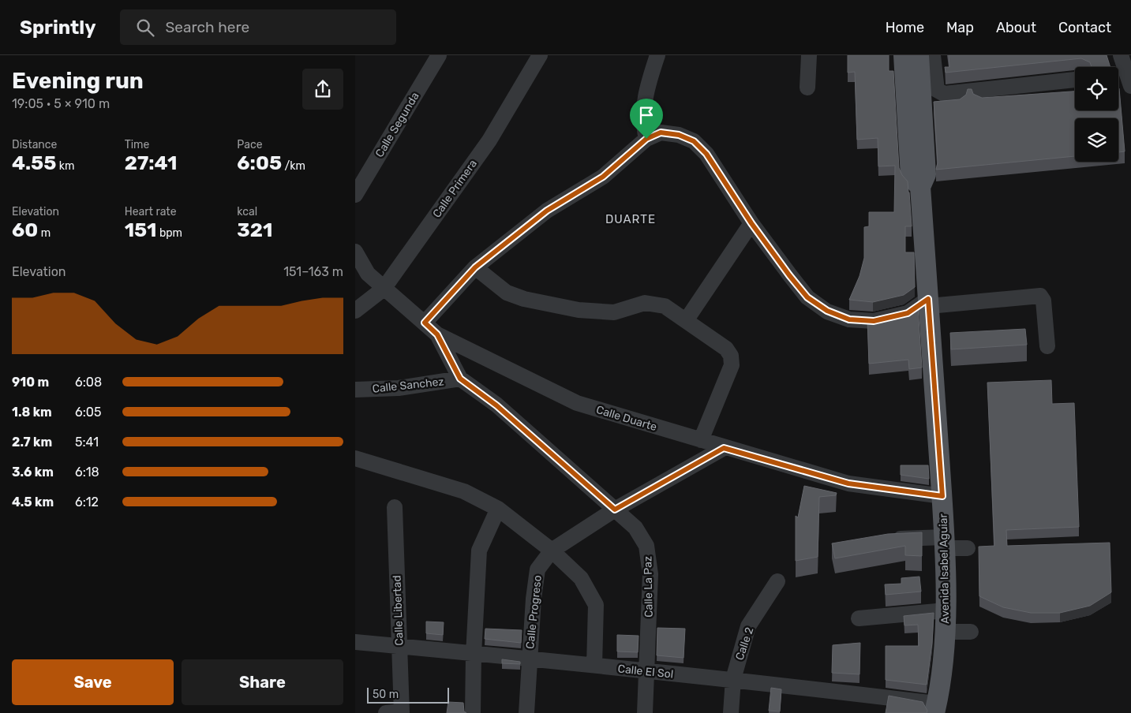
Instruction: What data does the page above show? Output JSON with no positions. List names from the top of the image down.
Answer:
{
  "streets": {
    "main road": ["Avenida Isabel Aguiar"],
    "street": [
      "Calle Segunda",
      "Calle Primera",
      "Calle Sanchez",
      "Calle Duarte",
      "Calle La Paz",
      "Calle Libertad",
      "Calle Progreso",
      "Calle 2",
      "Calle El Sol"
    ]
  },
  "crossings": [
    ["Calle Primera", "Calle Duarte"],
    ["Calle Sanchez", "Calle La Paz"],
    ["Calle Duarte", "Avenida Isabel Aguiar"],
    ["Calle Duarte", "Calle Progreso"],
    ["Avenida Isabel Aguiar", "Calle El Sol"],
    ["Calle La Paz", "Calle Progreso"],
    ["Calle La Paz", "Calle El Sol"],
    ["Calle Libertad", "Calle El Sol"],
    ["Calle Progreso", "Calle El Sol"],
    ["Calle 2", "Calle El Sol"]
  ],
  "districts": ["DUARTE"],
  "scale_bar": "50 m",
  "page": {
    "header": "Sprintly",
    "search": "Search here",
    "nav": [
      "Home",
      "Map",
      "About",
      "Contact"
    ],
    "heading": ["Evening run", "19:05 · 5 × 910 m"],
    "stats": [
      ["Distance", "4.55 km"],
      ["Time", "27:41"],
      ["Pace", "6:05 /km"],
      ["Elevation", "60 m"],
      ["Heart rate", "151 bpm"],
      ["kcal", "321"]
    ],
    "chart": ["Elevation", "151–163 m"],
    "list": [
      {
        "name": "910 m",
        "note": "6:08"
      },
      {
        "name": "1.8 km",
        "note": "6:05"
      },
      {
        "name": "2.7 km",
        "note": "5:41"
      },
      {
        "name": "3.6 km",
        "note": "6:18"
      },
      {
        "name": "4.5 km",
        "note": "6:12"
      }
    ],
    "buttons": ["Save", "Share"],
    "scale": "50 m"
  }
}
